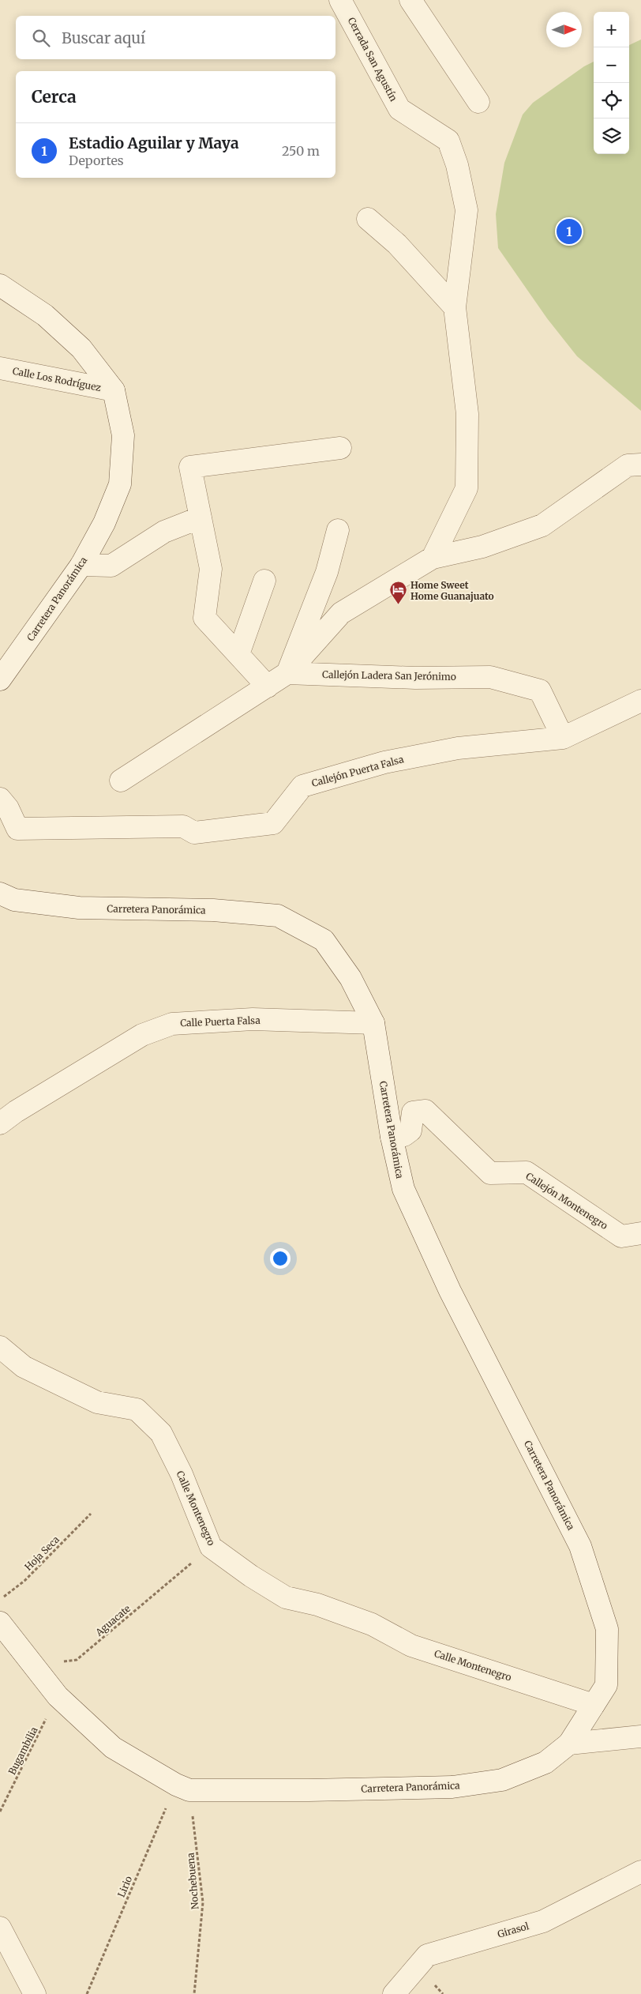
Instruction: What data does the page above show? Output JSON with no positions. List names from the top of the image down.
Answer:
{
  "streets": {
    "street": [
      "Cerrada San Agustín",
      "Calle Los Rodríguez",
      "Carretera Panorámica",
      "Callejón Ladera San Jerónimo",
      "Callejón Puerta Falsa",
      "Calle Puerta Falsa",
      "Callejón Montenegro",
      "Calle Montenegro",
      "Girasol"
    ],
    "path": [
      "Hoja Seca",
      "Aguacate",
      "Bugambilia",
      "Nochebuena",
      "Lirio"
    ]
  },
  "crossings": [
    ["Calle Los Rodríguez", "Carretera Panorámica"],
    ["Carretera Panorámica", "Calle Puerta Falsa"],
    ["Carretera Panorámica", "Callejón Montenegro"],
    ["Carretera Panorámica", "Calle Montenegro"],
    ["Carretera Panorámica", "Nochebuena"],
    ["Carretera Panorámica", "Lirio"],
    ["Callejón Ladera San Jerónimo", "Callejón Puerta Falsa"],
    ["Calle Montenegro", "Aguacate"],
    ["Nochebuena", "Lirio"]
  ],
  "places": {
    "hotel": ["Home Sweet Home Guanajuato"]
  },
  "north": "right",
  "page": {
    "map_buttons": ["+", "−"],
    "search": "Buscar aquí",
    "heading": "Cerca",
    "list": [
      {
        "mark": "1",
        "name": "Estadio Aguilar y Maya",
        "note": "Deportes",
        "value": "250 m"
      }
    ],
    "pins": "1"
  }
}
